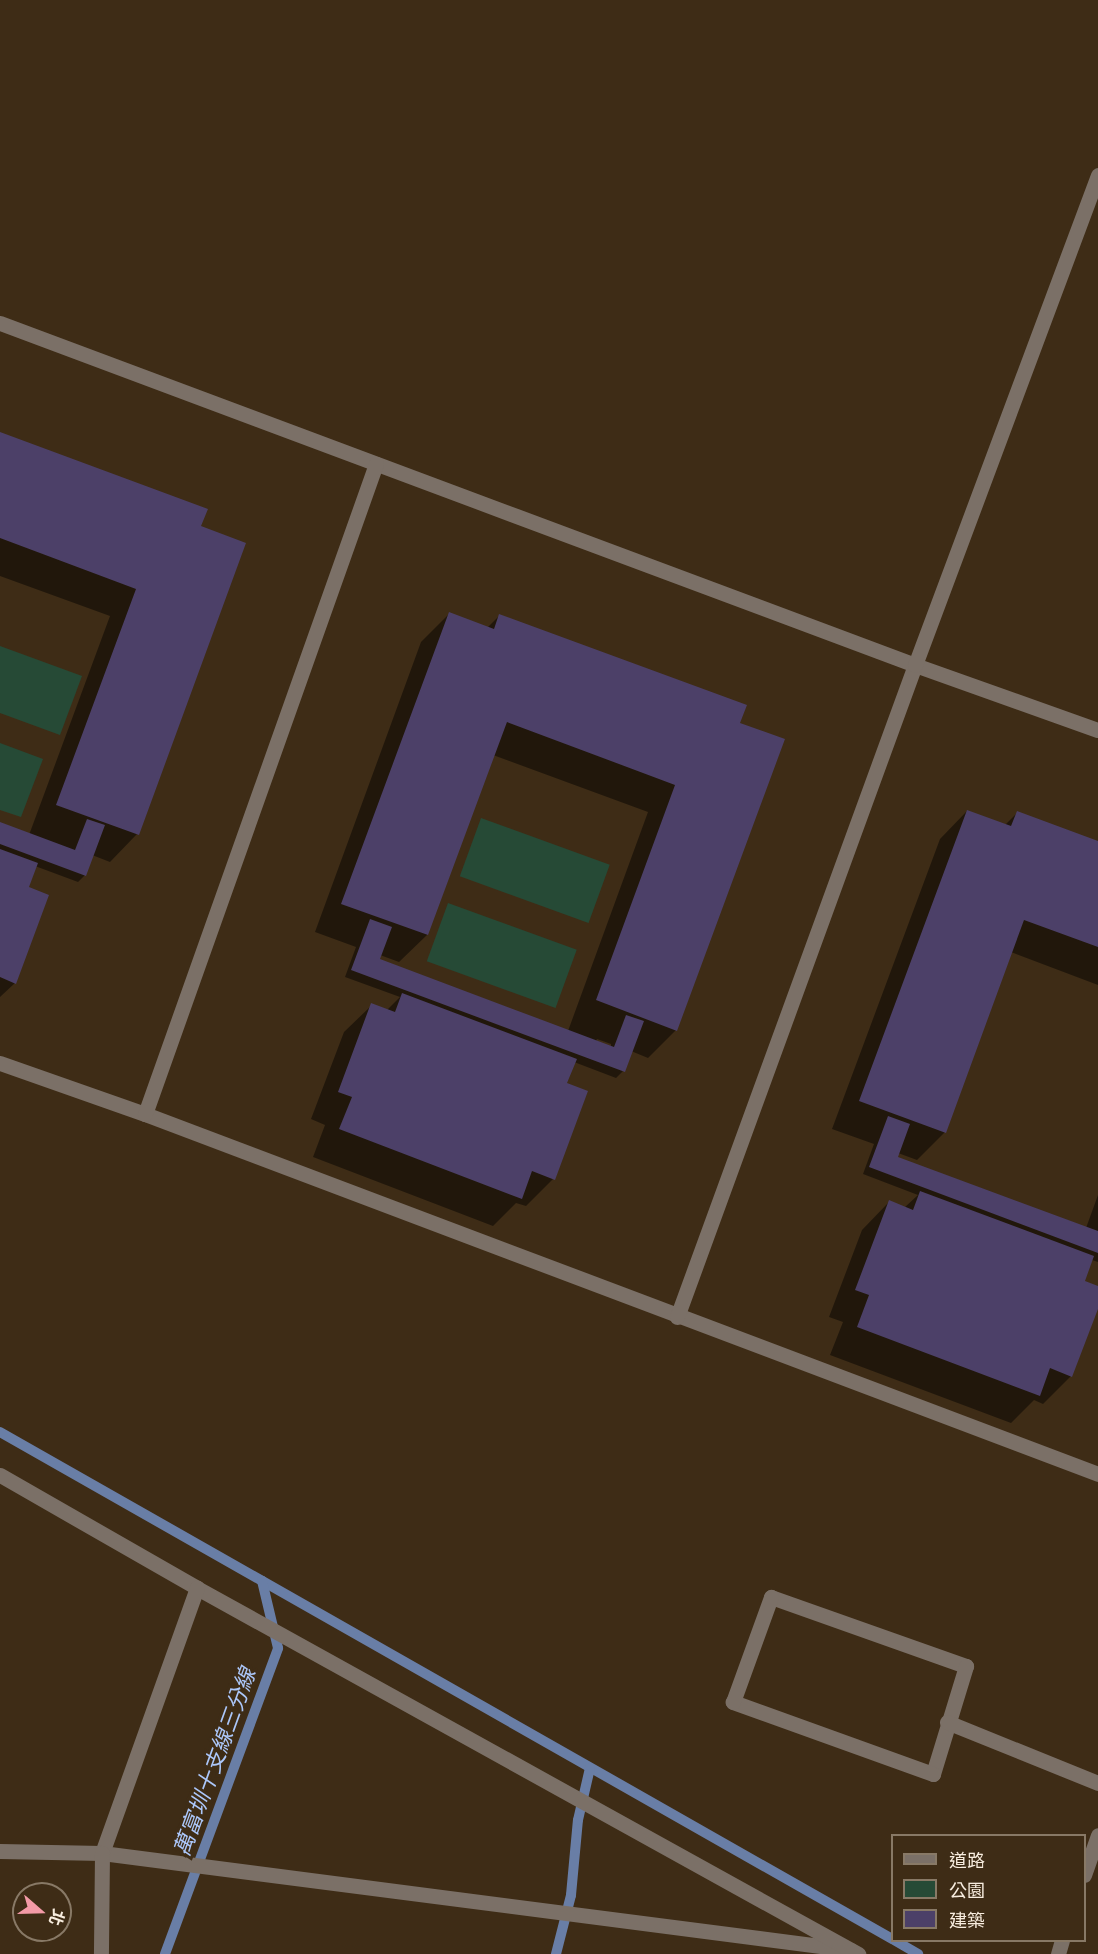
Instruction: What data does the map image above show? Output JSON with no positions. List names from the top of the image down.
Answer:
{
  "water": ["萬富圳十支線三分線"],
  "legend": ["道路", "公園", "建築"],
  "north": "right"
}
